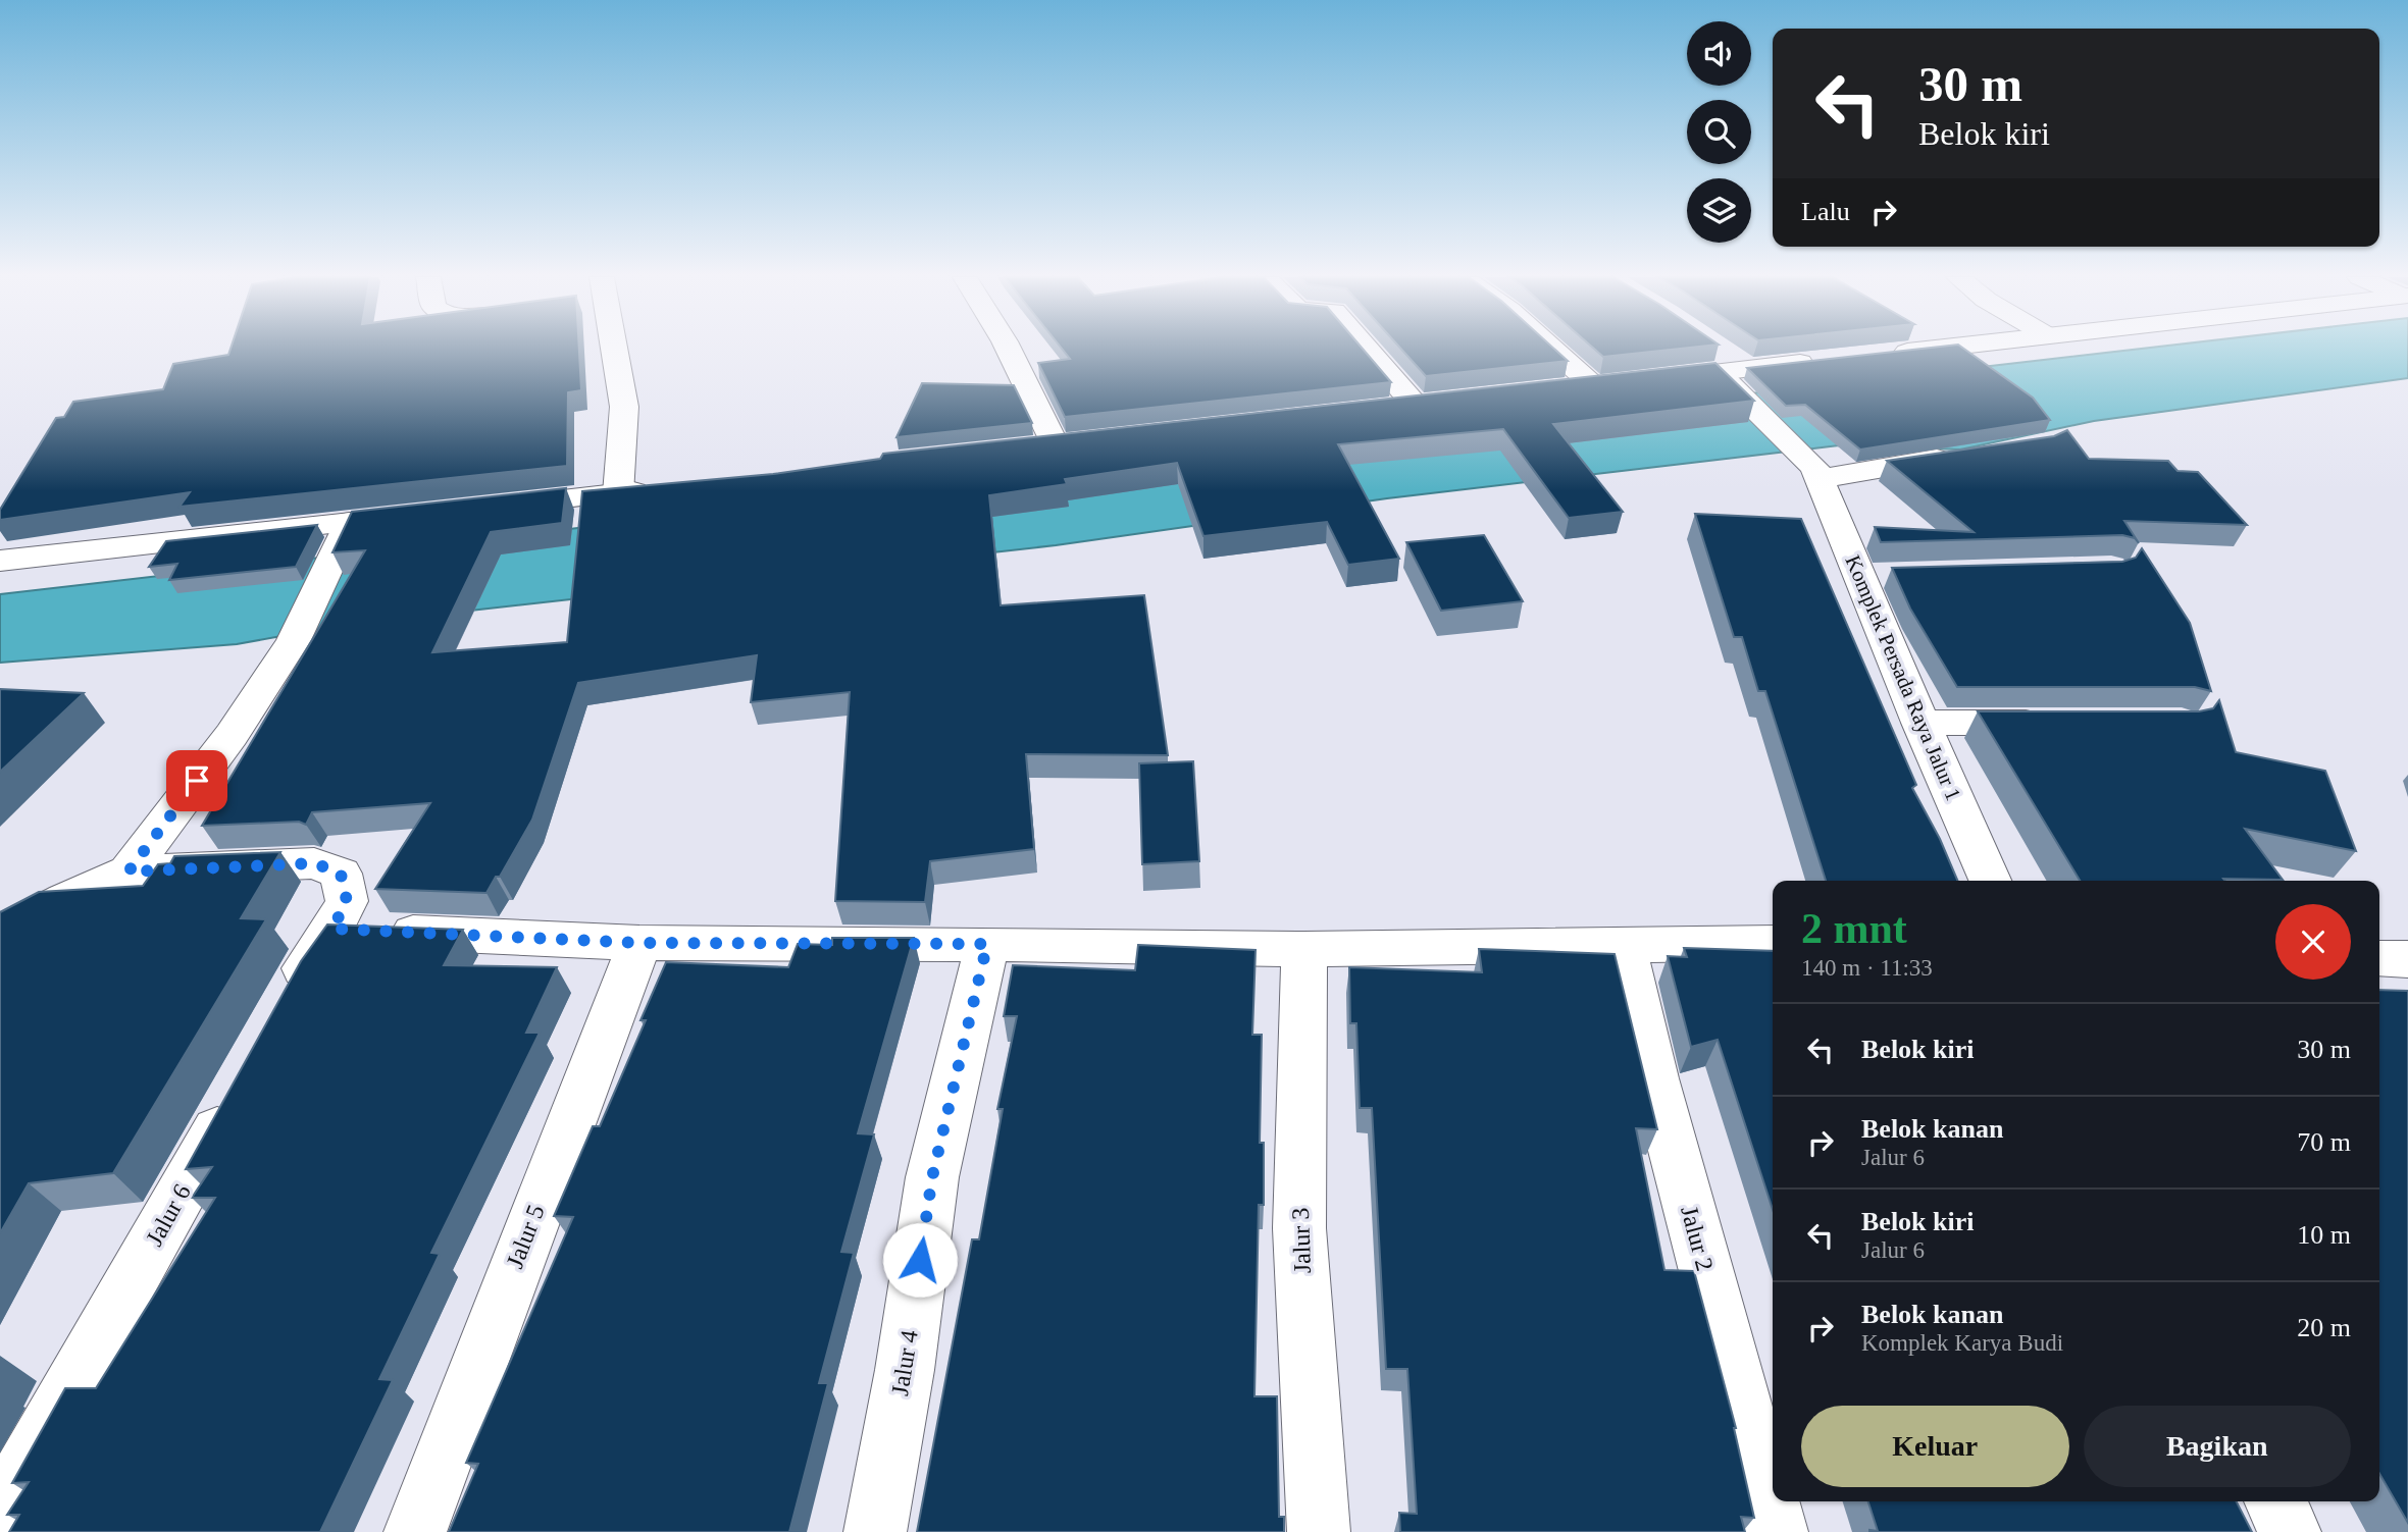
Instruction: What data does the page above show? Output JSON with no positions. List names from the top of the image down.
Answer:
{
  "streets": {
    "street": [
      "Komplek Persada Raya Jalur 1",
      "Jalur 6",
      "Jalur 5",
      "Jalur 2",
      "Jalur 3",
      "Jalur 4"
    ]
  },
  "page": {
    "turn": ["30 m", "Belok kiri"],
    "then": "Lalu",
    "heading": ["2 mnt", "140 m · 11:33"],
    "list": [
      {
        "name": "Belok kiri",
        "value": "30 m"
      },
      {
        "name": "Belok kanan",
        "note": "Jalur 6",
        "value": "70 m"
      },
      {
        "name": "Belok kiri",
        "note": "Jalur 6",
        "value": "10 m"
      },
      {
        "name": "Belok kanan",
        "note": "Komplek Karya Budi",
        "value": "20 m"
      }
    ],
    "buttons": ["Keluar", "Bagikan"]
  }
}
